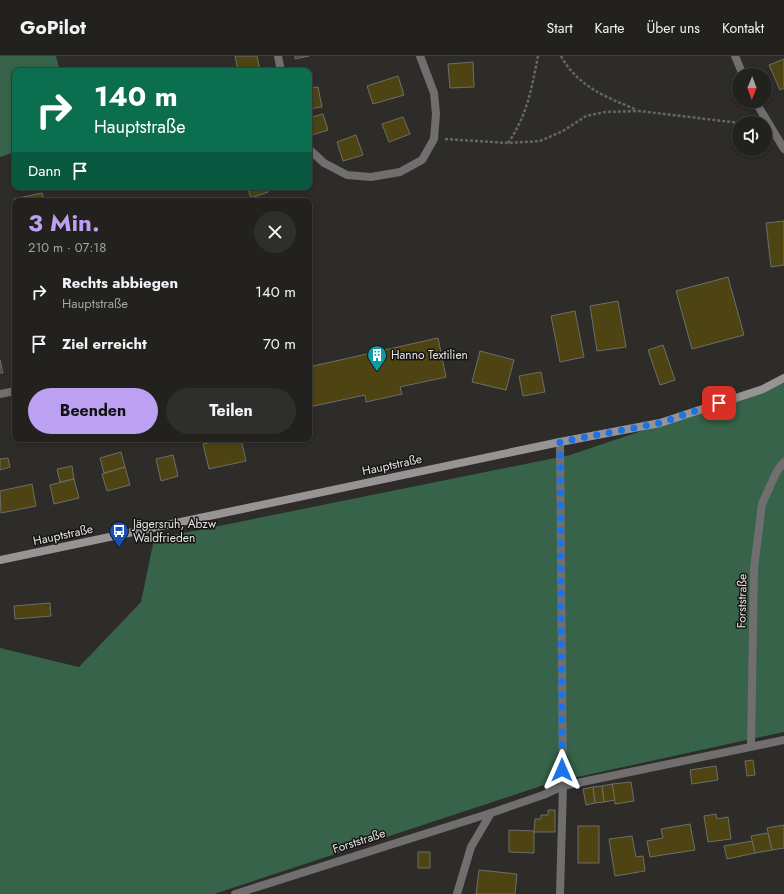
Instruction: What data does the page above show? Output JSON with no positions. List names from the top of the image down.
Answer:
{
  "streets": {
    "main road": ["Hauptstraße"],
    "street": ["Forststraße"]
  },
  "places": {
    "building": ["Hanno Textilien"],
    "bus stop": ["Jägersruh, Abzw Waldfrieden"]
  },
  "north": "bottom",
  "page": {
    "header": "GoPilot",
    "nav": [
      "Start",
      "Karte",
      "Über uns",
      "Kontakt"
    ],
    "turn": ["140 m", "Hauptstraße"],
    "then": "Dann",
    "heading": ["3 Min.", "210 m · 07:18"],
    "list": [
      {
        "name": "Rechts abbiegen",
        "note": "Hauptstraße",
        "value": "140 m"
      },
      {
        "name": "Ziel erreicht",
        "value": "70 m"
      }
    ],
    "buttons": ["Beenden", "Teilen"]
  }
}
